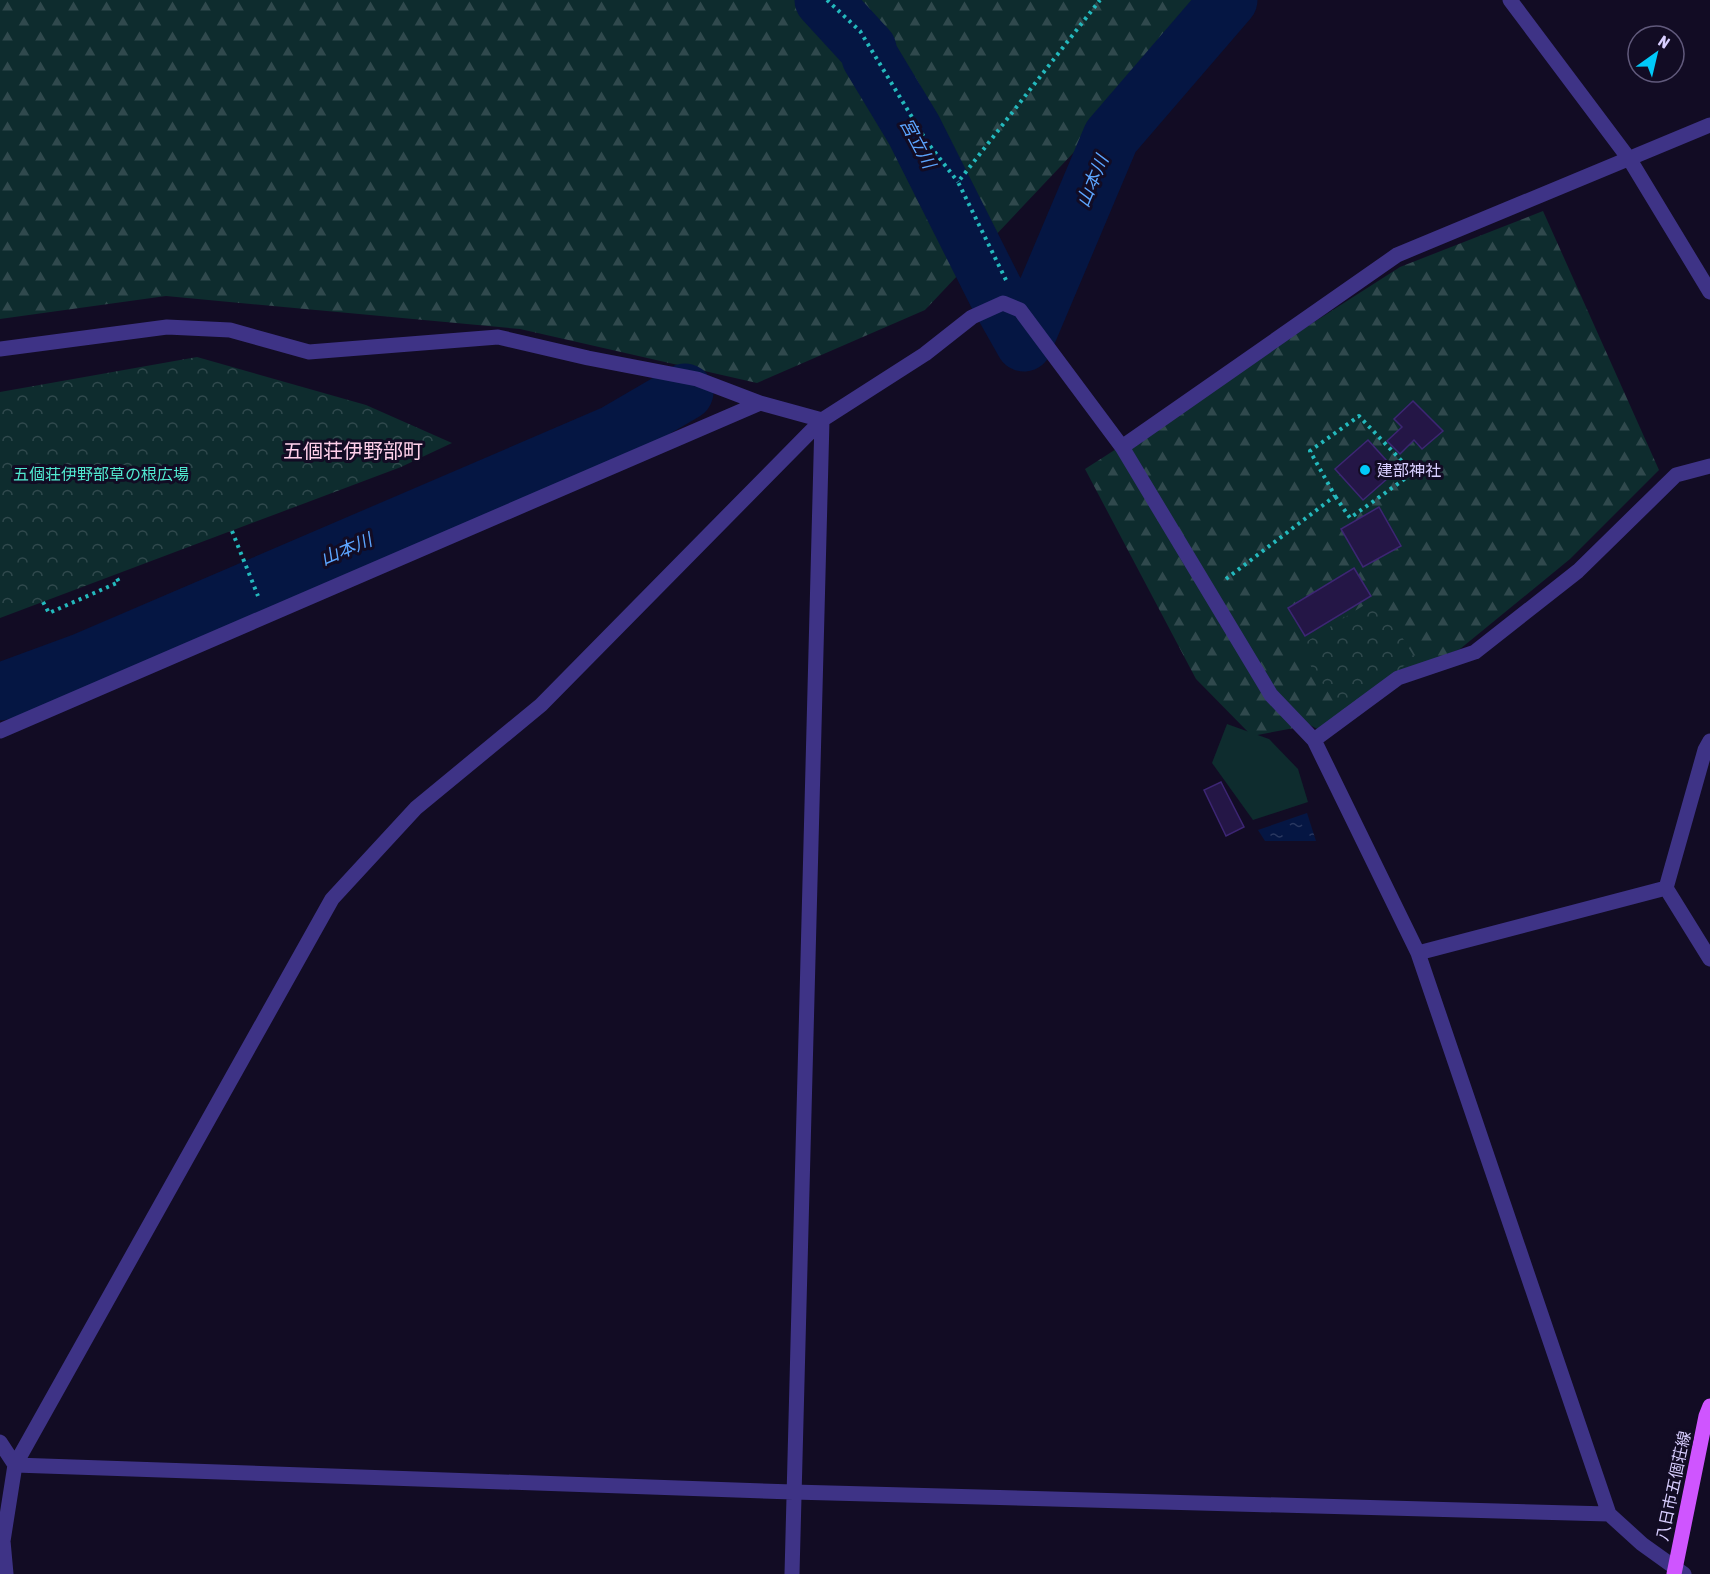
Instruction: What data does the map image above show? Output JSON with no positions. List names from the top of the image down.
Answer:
{
  "streets": {
    "main road": ["八日市五個荘線"]
  },
  "districts": ["五個荘伊野部町"],
  "water": ["宮立川", "山本川"],
  "parks": ["五個荘伊野部草の根広場"],
  "places": ["建部神社"],
  "north": "top right"
}
